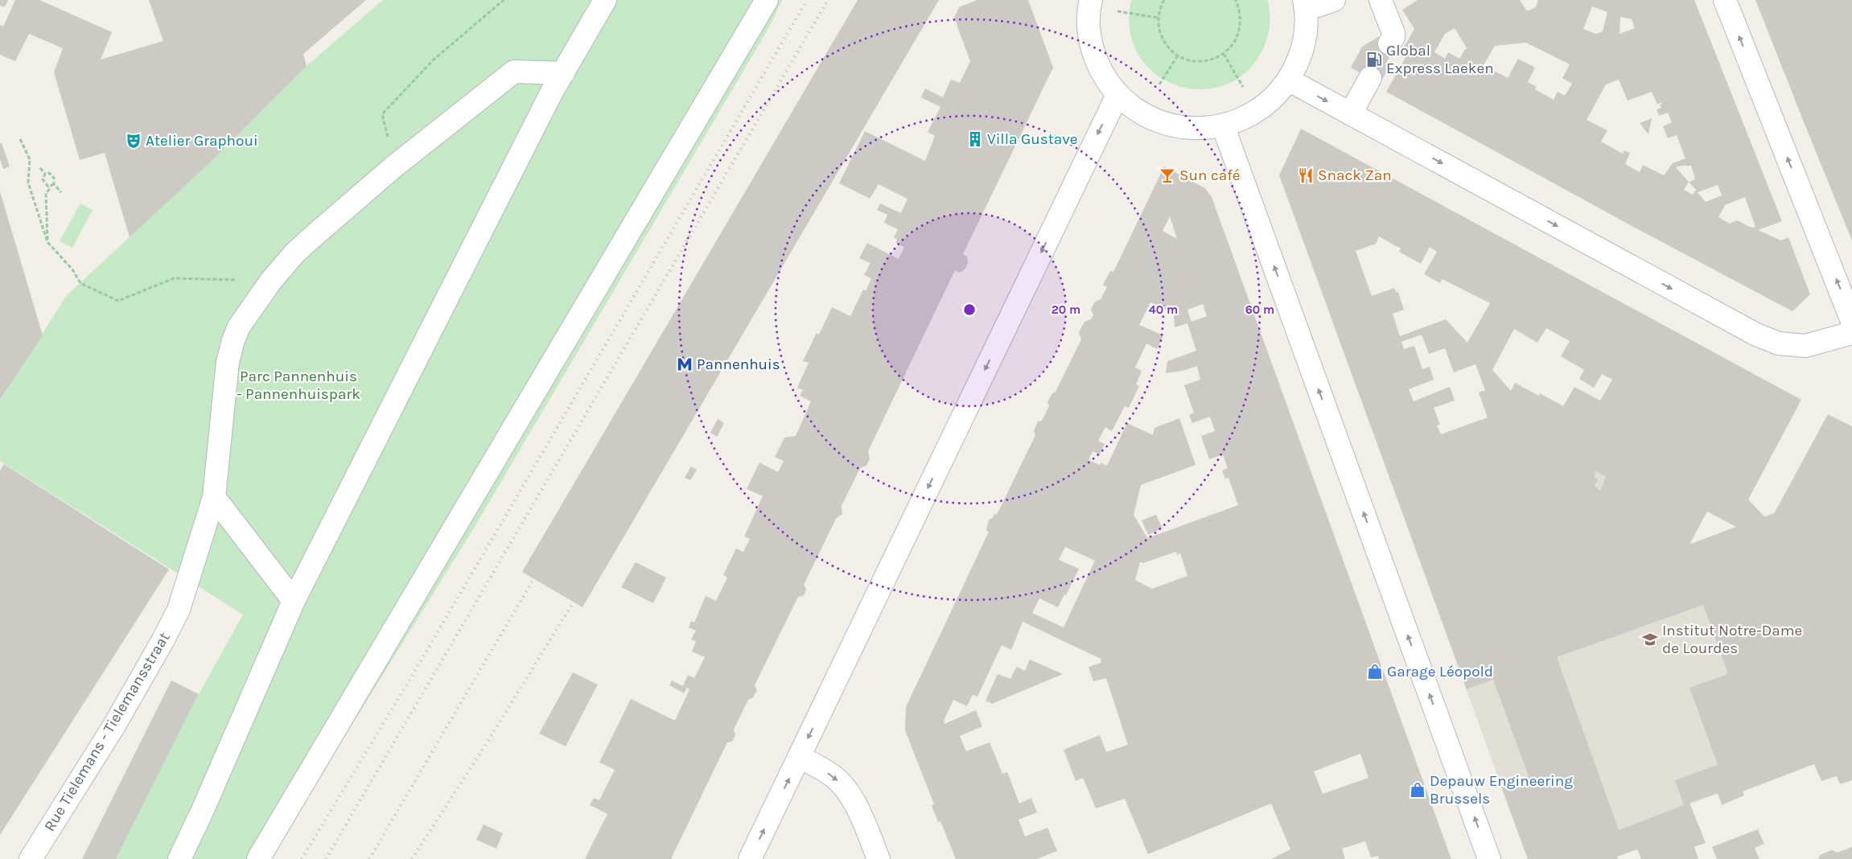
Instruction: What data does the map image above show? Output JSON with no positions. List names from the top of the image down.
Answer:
{
  "streets": {
    "street": ["Rue Tielemans - Tielemansstraat"]
  },
  "parks": ["Parc Pannenhuis - Pannenhuispark"],
  "places": {
    "fuel station": ["Global Express Laeken"],
    "building": ["Villa Gustave"],
    "theatre": ["Atelier Graphoui"],
    "bar": ["Sun café"],
    "restaurant": ["Snack Zan"],
    "metro station": ["Pannenhuis"],
    "school or university": ["Institut Notre-Dame de Lourdes"],
    "shop": ["Garage Léopold", "Depauw Engineering Brussels"]
  },
  "rings": ["20 m", "40 m", "60 m"]
}
